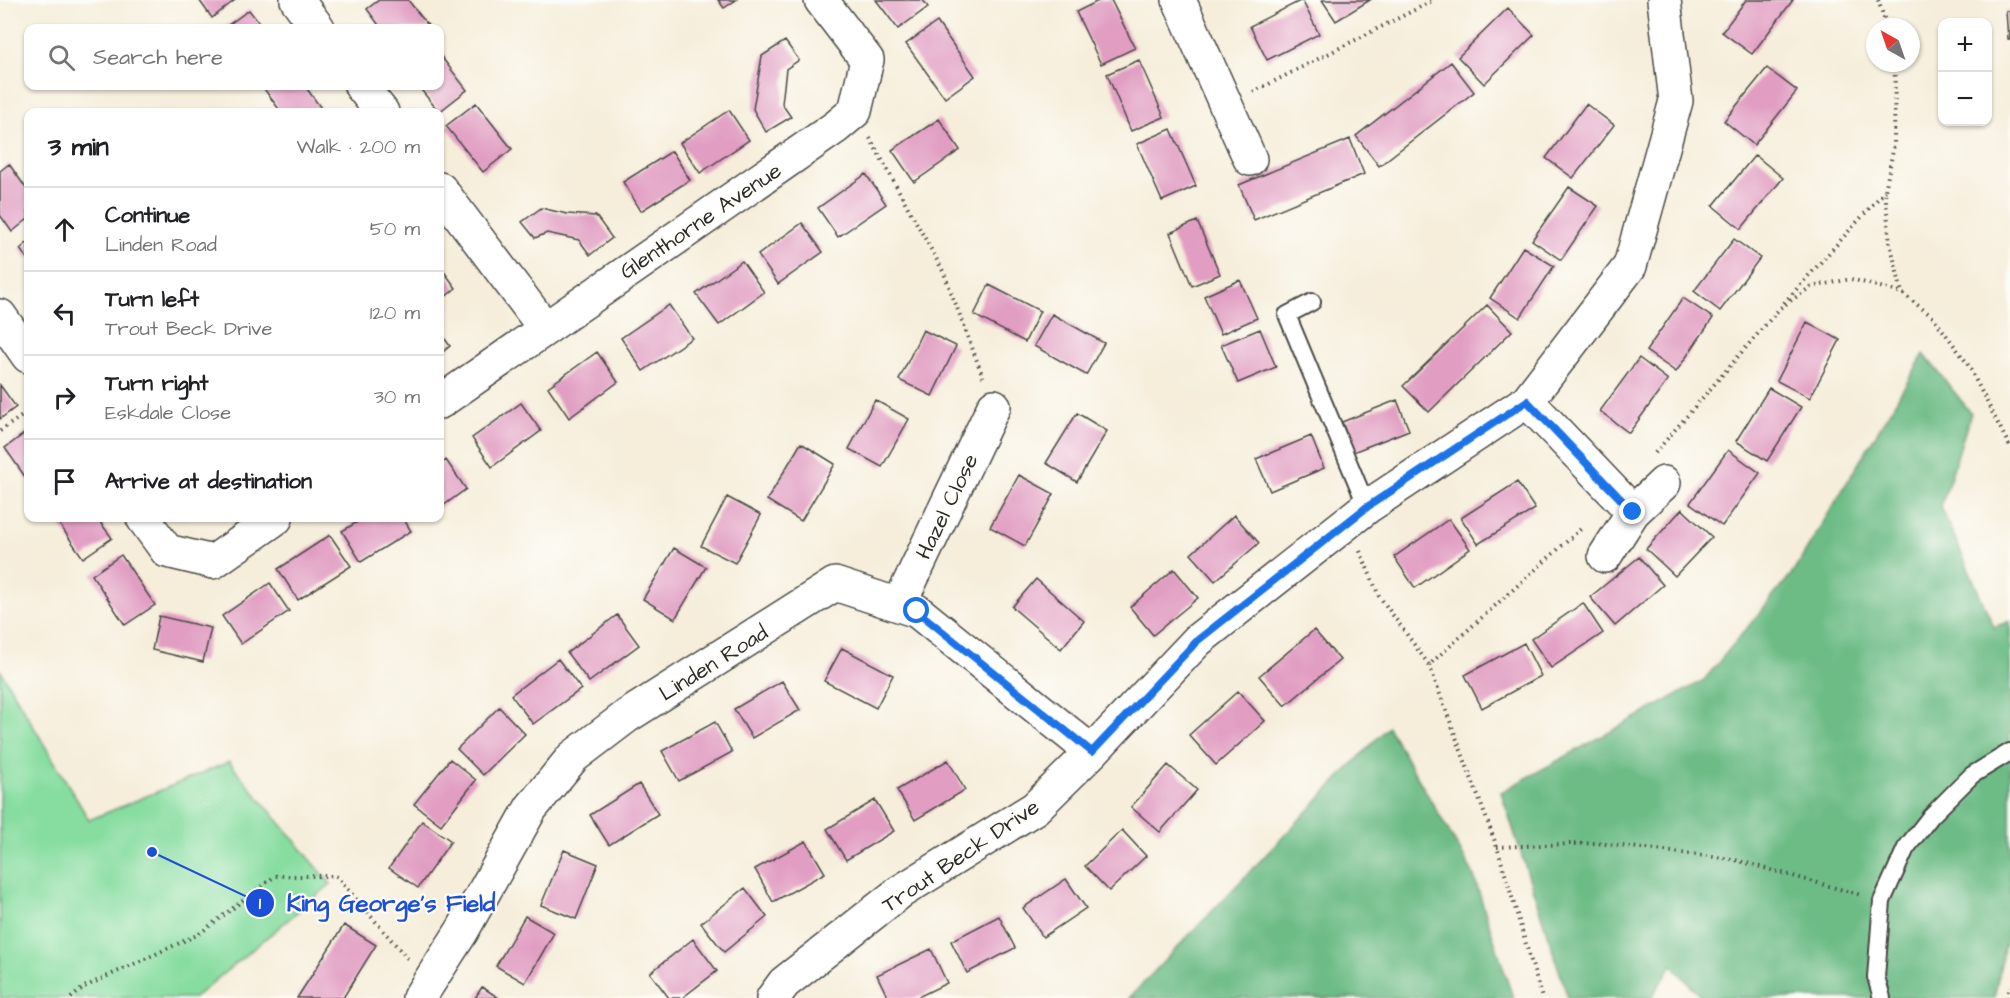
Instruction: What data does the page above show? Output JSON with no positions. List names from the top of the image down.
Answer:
{
  "streets": {
    "street": [
      "Glenthorne Avenue",
      "Hazel Close",
      "Linden Road",
      "Trout Beck Drive"
    ]
  },
  "crossings": [
    ["Hazel Close", "Linden Road"],
    ["Linden Road", "Trout Beck Drive"]
  ],
  "places": ["King George's Field"],
  "north": "top left",
  "page": {
    "map_buttons": ["+", "−"],
    "search": "Search here",
    "heading": ["3 min", "Walk · 200 m"],
    "list": [
      ["Continue", "Linden Road", "50 m"],
      ["Turn left", "Trout Beck Drive", "120 m"],
      ["Turn right", "Eskdale Close", "30 m"],
      "Arrive at destination"
    ]
  }
}
